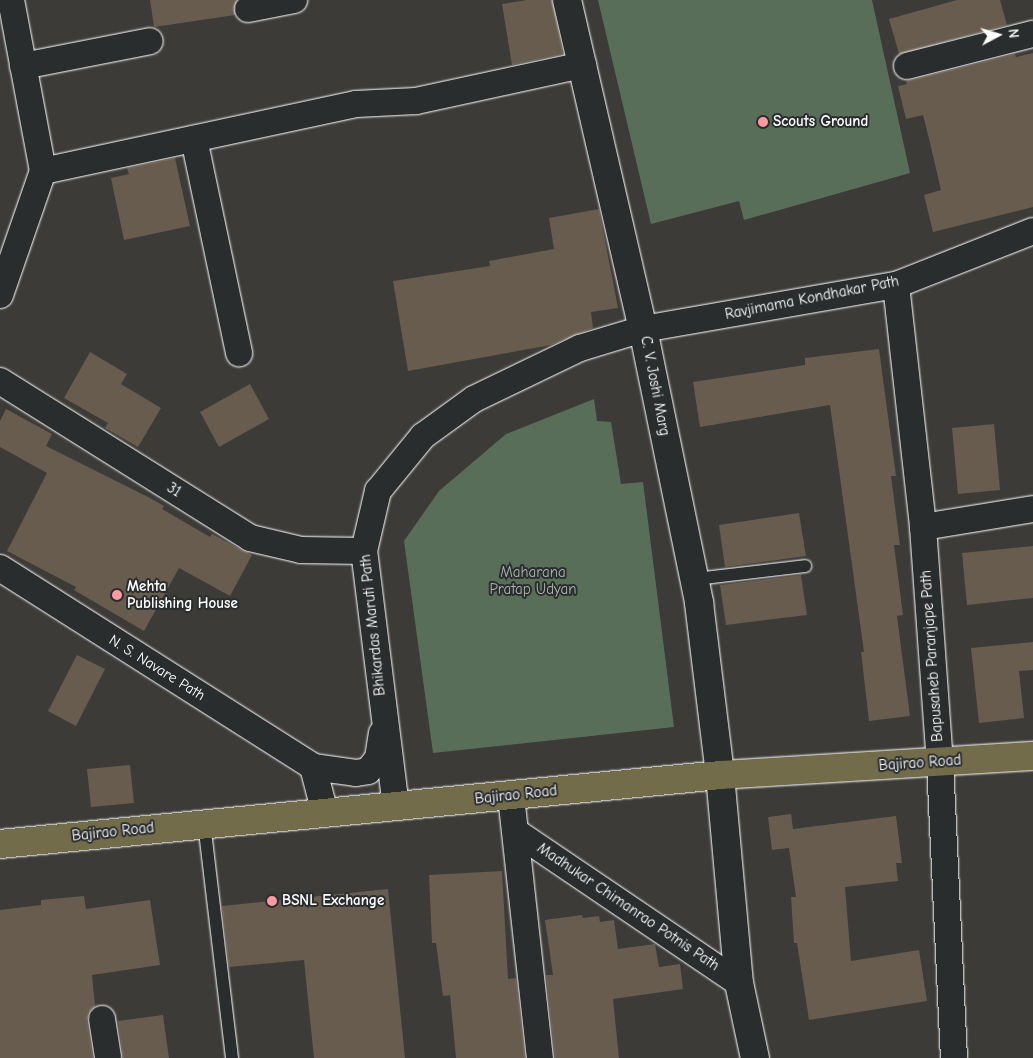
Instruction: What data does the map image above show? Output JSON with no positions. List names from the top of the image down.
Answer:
{
  "streets": {
    "highway": ["Bajirao Road"],
    "street": [
      "Ravjimama Kondhakar Path",
      "C. V. Joshi Marg",
      "31",
      "Bhikardas Maruti Path",
      "Bapusaheb Paranjape Path",
      "N. S. Navare Path",
      "Madhukar Chimanrao Potnis Path"
    ]
  },
  "crossings": [
    ["Ravjimama Kondhakar Path", "C. V. Joshi Marg"],
    ["Ravjimama Kondhakar Path", "Bhikardas Maruti Path"],
    ["Ravjimama Kondhakar Path", "Bapusaheb Paranjape Path"],
    ["C. V. Joshi Marg", "Bhikardas Maruti Path"],
    ["C. V. Joshi Marg", "Bajirao Road"],
    ["C. V. Joshi Marg", "Madhukar Chimanrao Potnis Path"],
    ["31", "Bhikardas Maruti Path"],
    ["Bhikardas Maruti Path", "N. S. Navare Path"],
    ["Bhikardas Maruti Path", "Bajirao Road"],
    ["Bapusaheb Paranjape Path", "Bajirao Road"],
    ["Bajirao Road", "Madhukar Chimanrao Potnis Path"]
  ],
  "parks": ["Maharana Pratap Udyan"],
  "places": ["Scouts Ground", "Mehta Publishing House", "BSNL Exchange"],
  "north": "right"
}
